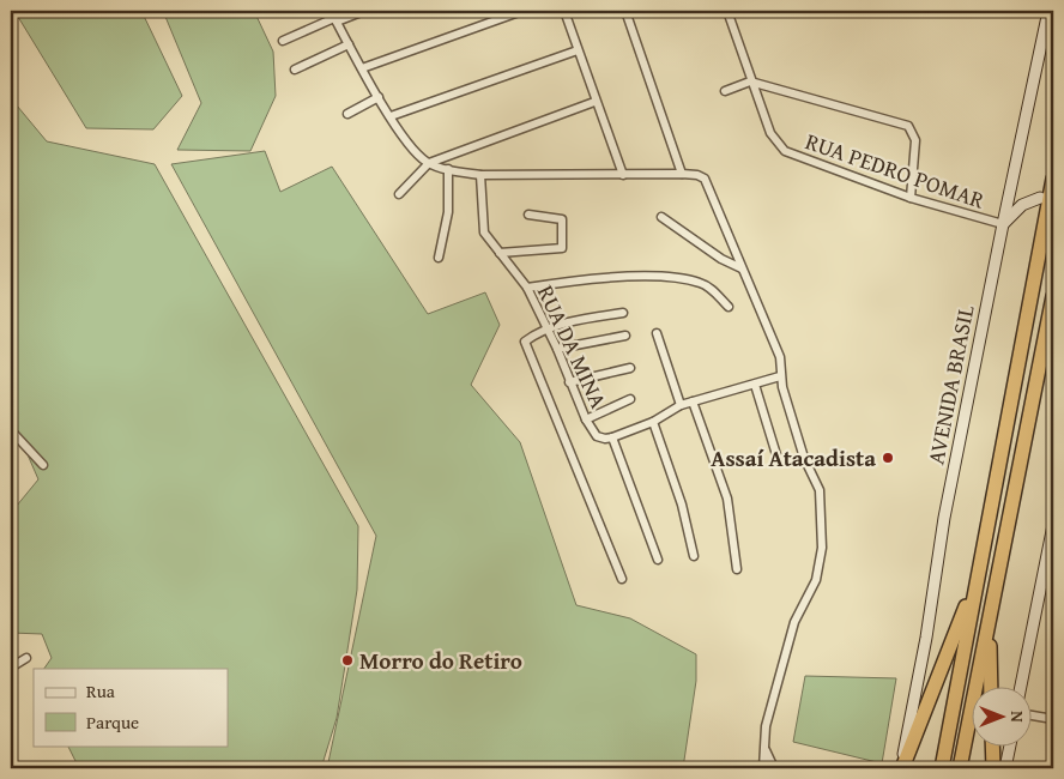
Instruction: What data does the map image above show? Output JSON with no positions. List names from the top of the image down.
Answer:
{
  "streets": {
    "main road": ["AVENIDA BRASIL"],
    "street": ["RUA PEDRO POMAR", "RUA DA MINA"]
  },
  "crossings": [
    ["RUA PEDRO POMAR", "AVENIDA BRASIL"]
  ],
  "places": ["Assaí Atacadista", "Morro do Retiro"],
  "legend": ["Rua", "Parque"],
  "north": "right"
}
